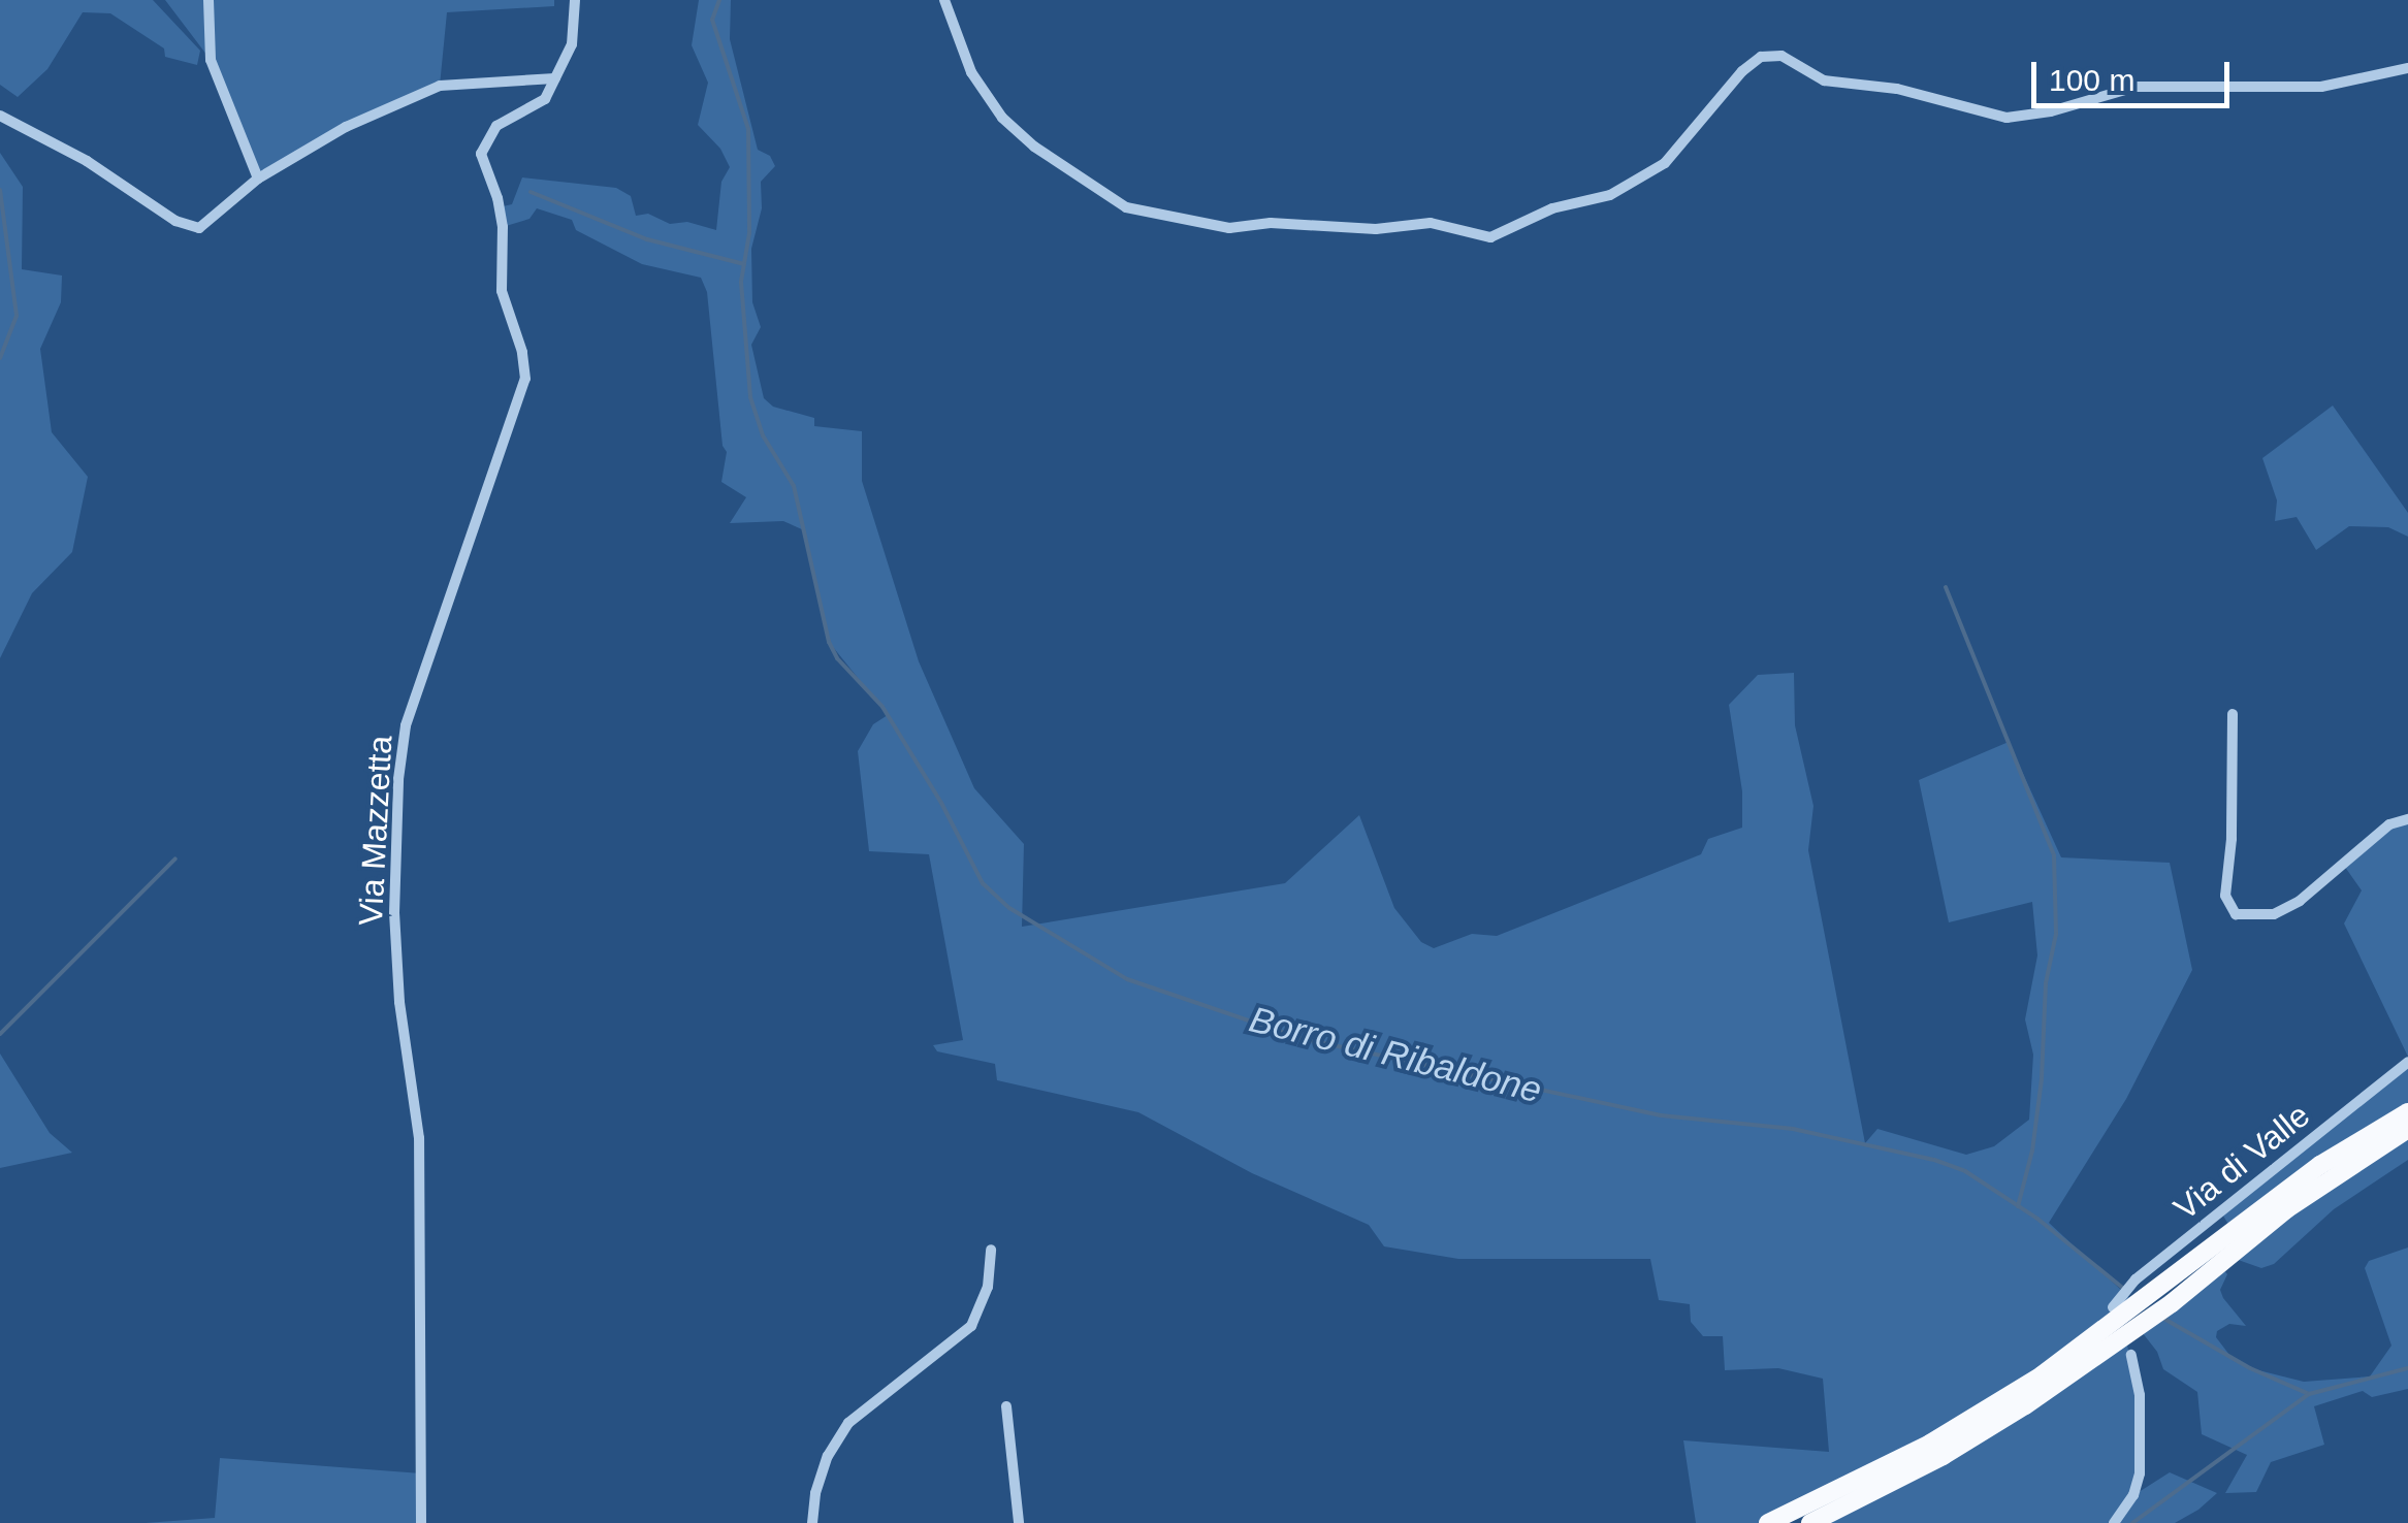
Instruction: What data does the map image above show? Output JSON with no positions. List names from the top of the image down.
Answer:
{
  "streets": {
    "street": ["Via Mazzetta", "Via di Valle"]
  },
  "water": ["Borro di Ribaldone"],
  "scale_bar": "100 m"
}
